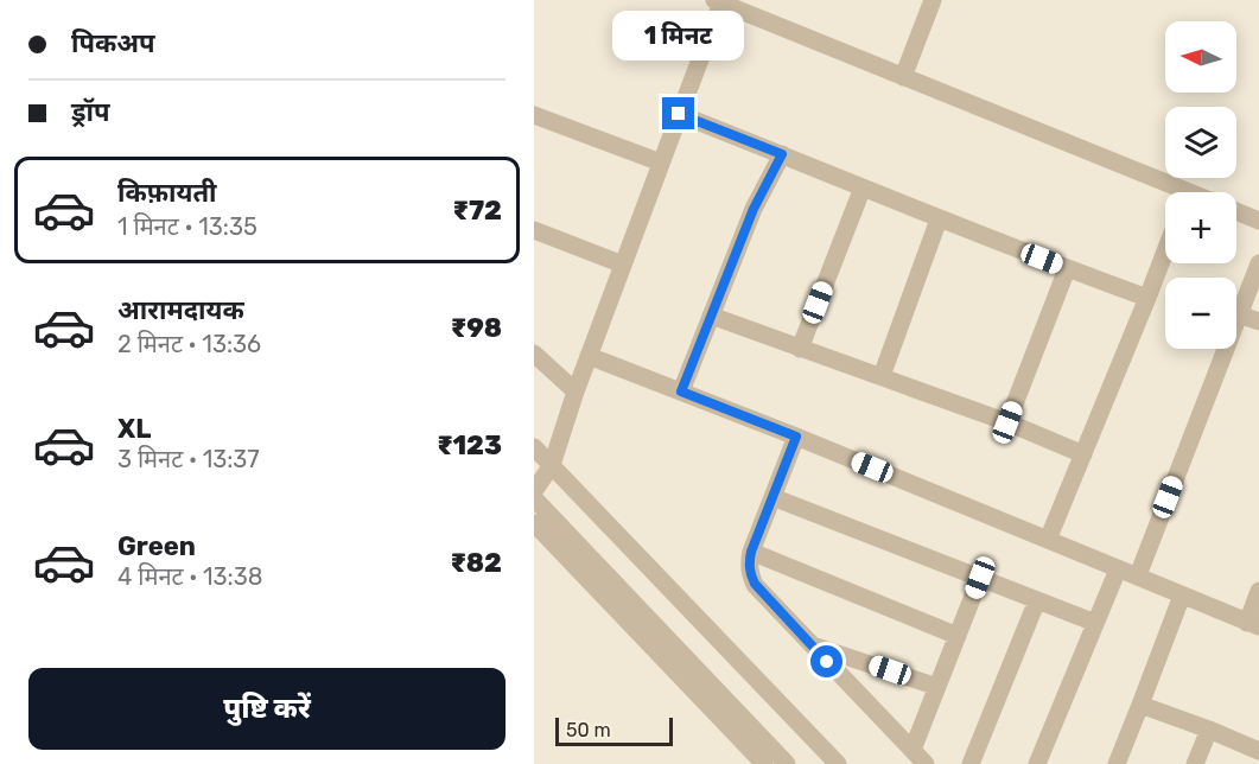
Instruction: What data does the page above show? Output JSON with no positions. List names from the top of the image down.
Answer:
{
  "scale_bar": "50 m",
  "north": "left",
  "page": {
    "banner": ["पिकअप", "ड्रॉप"],
    "bubble": "1 मिनट",
    "map_buttons": ["+", "−"],
    "list": [
      {
        "name": "किफ़ायती",
        "note": "1 मिनट · 13:35",
        "value": "₹72"
      },
      {
        "name": "आरामदायक",
        "note": "2 मिनट · 13:36",
        "value": "₹98"
      },
      {
        "name": "XL",
        "note": "3 मिनट · 13:37",
        "value": "₹123"
      },
      {
        "name": "Green",
        "note": "4 मिनट · 13:38",
        "value": "₹82"
      }
    ],
    "buttons": "पुष्टि करें",
    "scale": "50 m"
  }
}
